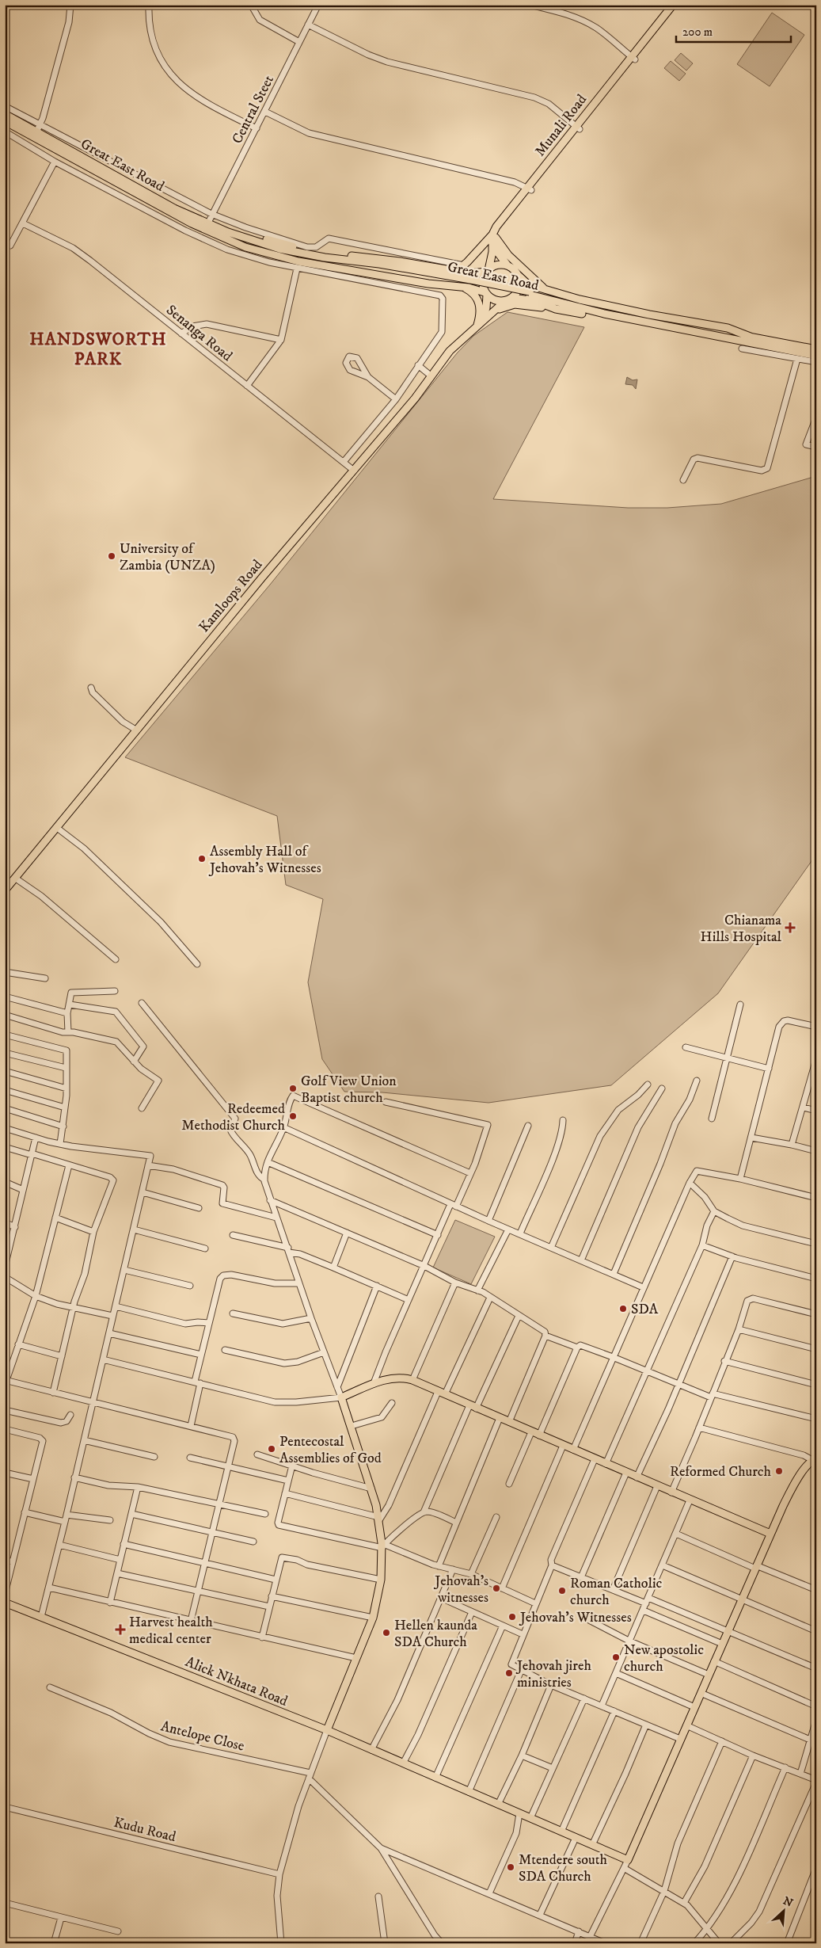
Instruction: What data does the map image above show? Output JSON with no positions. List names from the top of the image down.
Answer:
{
  "streets": {
    "main road": [
      "Munali Road",
      "Great East Road",
      "Kamloops Road",
      "Alick Nkhata Road"
    ],
    "street": [
      "Central Steet",
      "Senanga Road",
      "Antelope Close",
      "Kudu Road"
    ]
  },
  "crossings": [
    ["Central Steet", "Great East Road"],
    ["Munali Road", "Great East Road"],
    ["Great East Road", "Kamloops Road"],
    ["Senanga Road", "Kamloops Road"]
  ],
  "districts": ["HANDSWORTH PARK"],
  "places": {
    "other": [
      "University of Zambia (UNZA)",
      "Assembly Hall of Jehovah's Witnesses",
      "Golf View Union Baptist church",
      "Redeemed Methodist Church",
      "SDA",
      "Pentecostal Assemblies of God",
      "Reformed Church",
      "Jehovah's witnesses",
      "Roman Catholic church",
      "Jehovah's Witnesses",
      "Hellen kaunda SDA Church",
      "New apostolic church",
      "Jehovah jireh ministries",
      "Mtendere south SDA Church"
    ],
    "health": ["Chianama Hills Hospital", "Harvest health medical center"]
  },
  "scale_bar": "200 m",
  "north": "top right"
}
